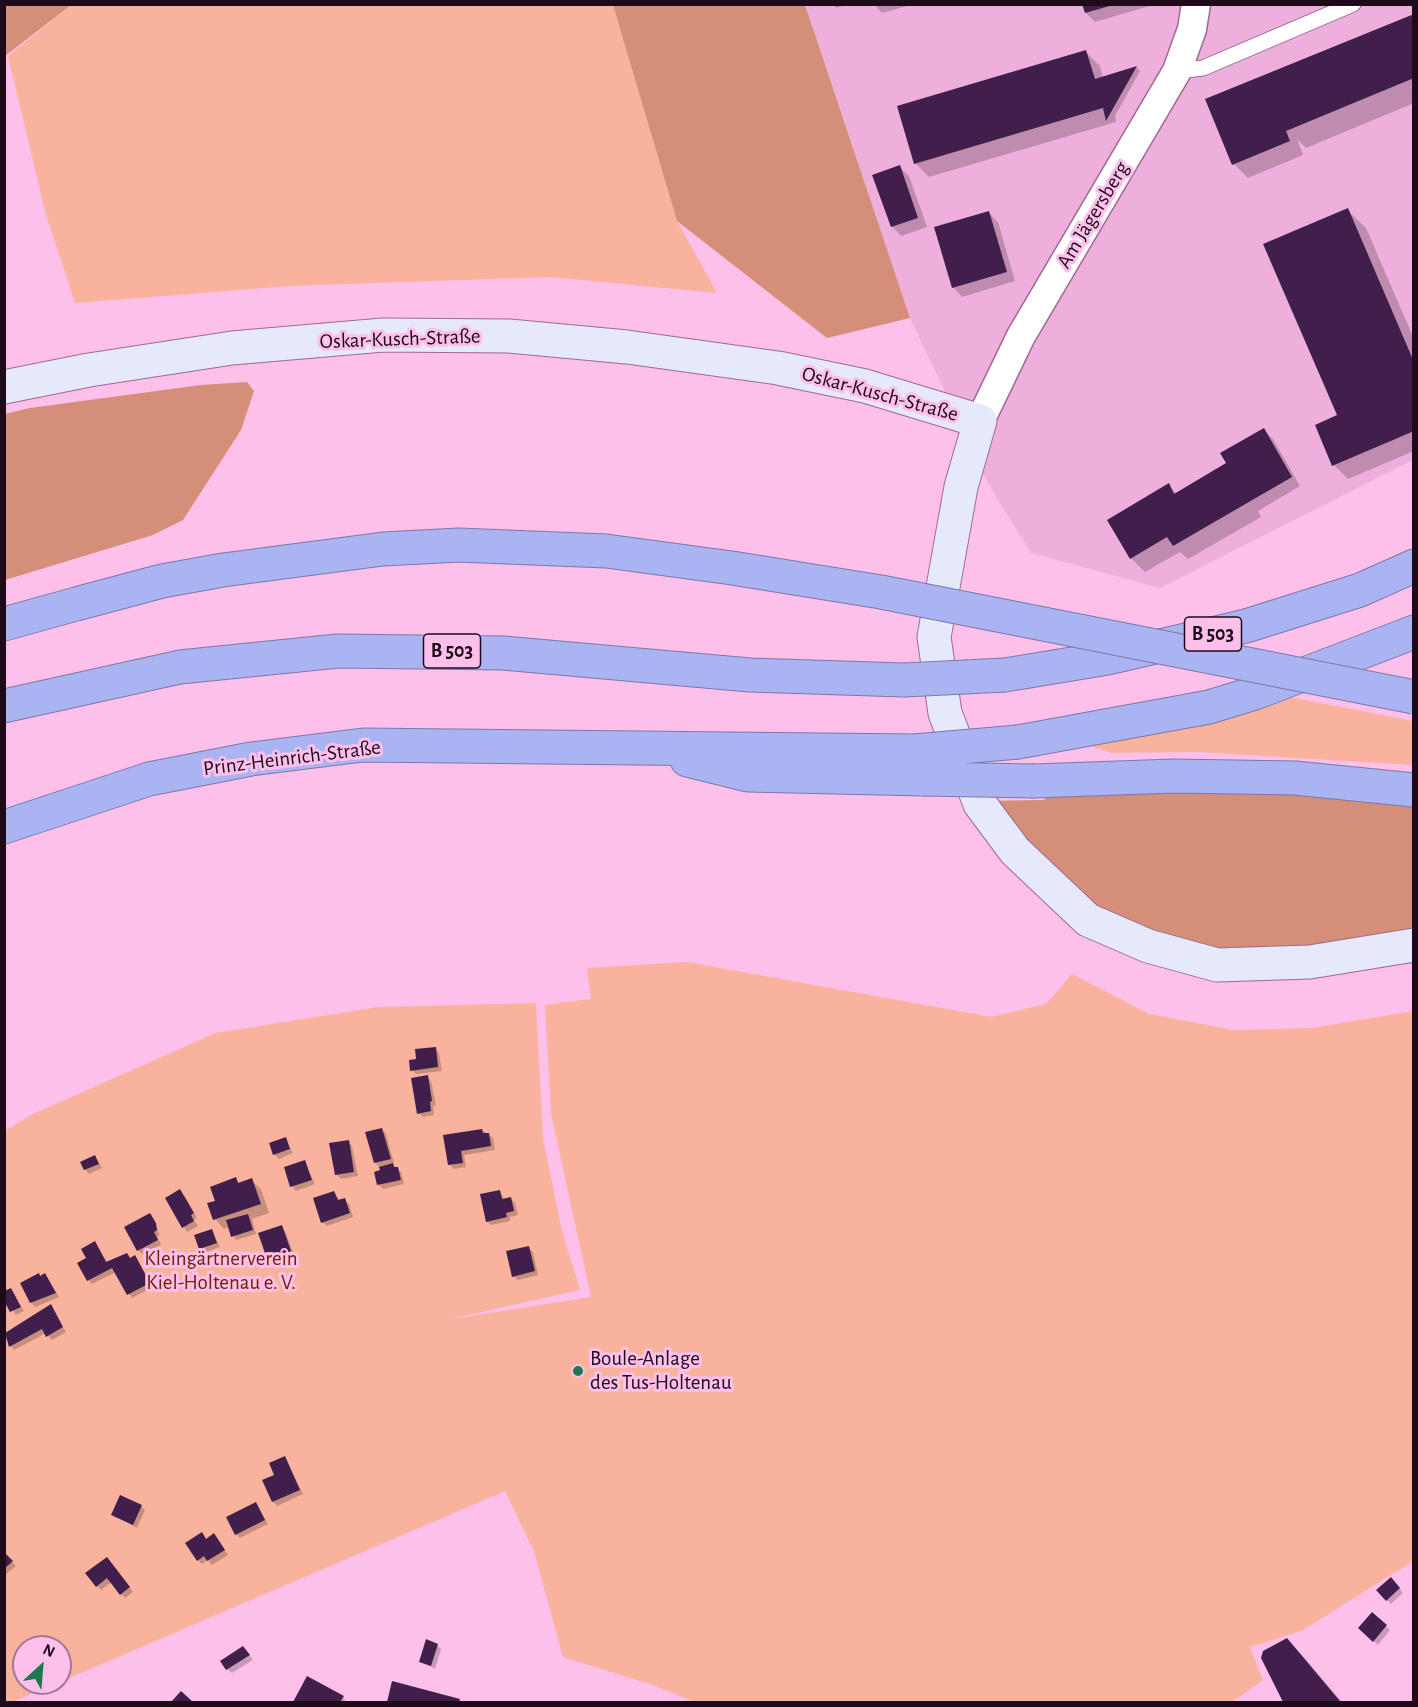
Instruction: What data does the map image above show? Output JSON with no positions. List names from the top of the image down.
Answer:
{
  "streets": {
    "highway": ["B 503", "Prinz-Heinrich-Straße"],
    "street": ["Am Jägersberg", "Oskar-Kusch-Straße"]
  },
  "crossings": [
    ["Am Jägersberg", "Oskar-Kusch-Straße"]
  ],
  "parks": ["Kleingärtnerverein Kiel-Holtenau e. V."],
  "places": ["Boule-Anlage des Tus-Holtenau"],
  "north": "top right"
}
